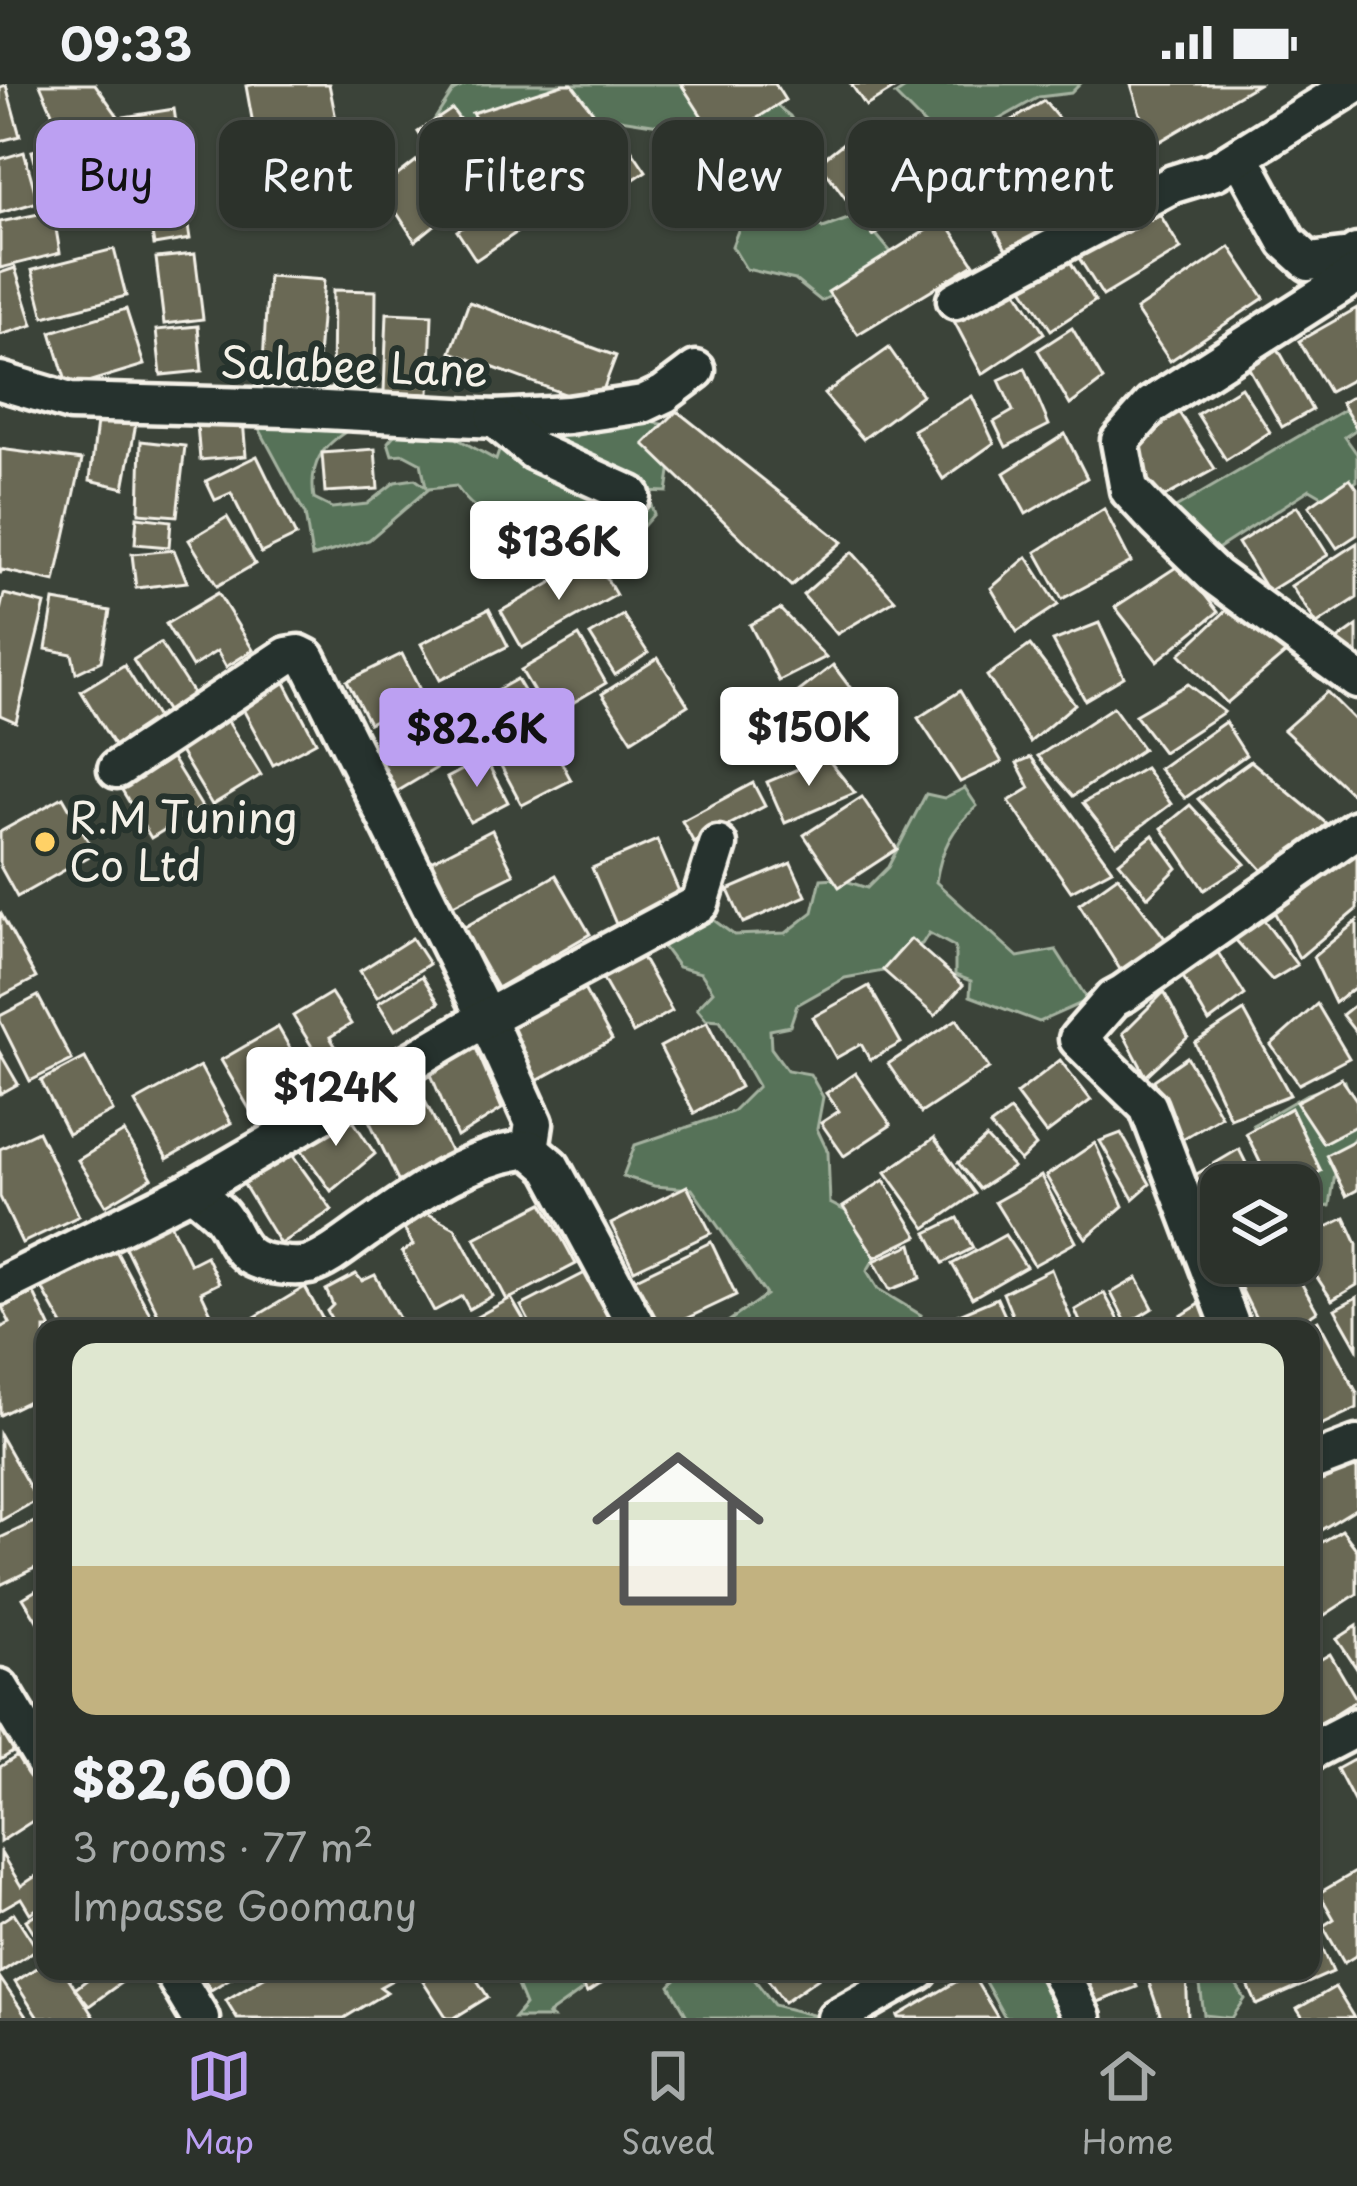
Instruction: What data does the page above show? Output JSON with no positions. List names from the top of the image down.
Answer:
{
  "streets": {
    "street": ["Salabee Lane"]
  },
  "places": ["R.M Tuning Co Ltd"],
  "page": {
    "status": "09:33",
    "chip": [
      "Buy",
      "Rent",
      "Filters",
      "New",
      "Apartment"
    ],
    "price": [
      "$136K",
      "$150K",
      "$82.6K",
      "$124K"
    ],
    "list": [
      {
        "name": "$82,600",
        "note": "3 rooms · 77 m² · Impasse Goomany"
      }
    ],
    "tabs": ["Map", "Saved", "Home"]
  }
}
